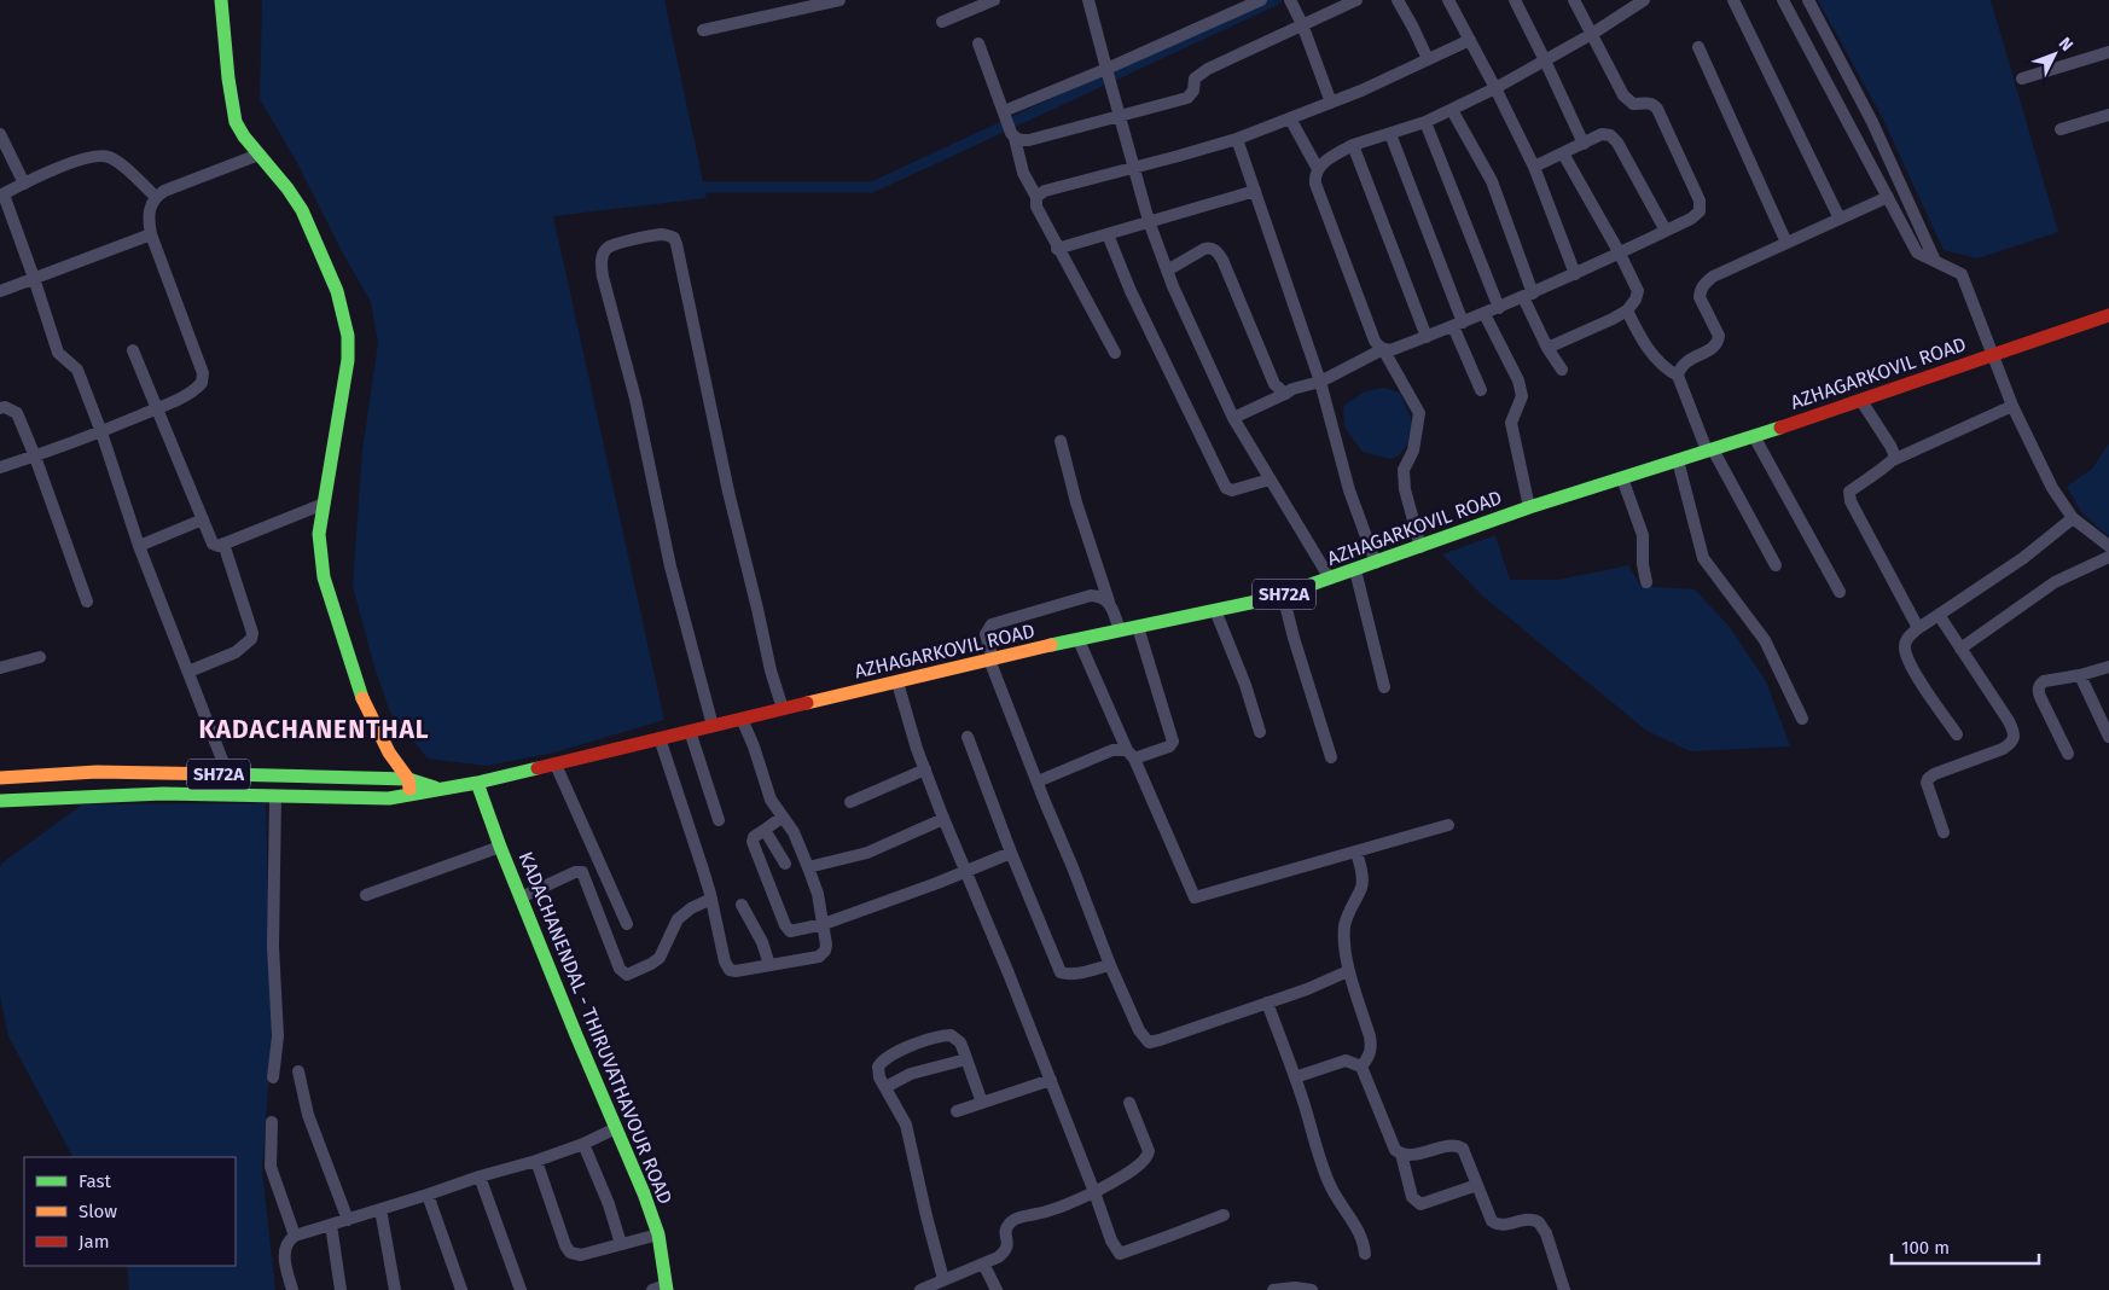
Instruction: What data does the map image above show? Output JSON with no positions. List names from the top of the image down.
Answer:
{
  "streets": {
    "main road": ["AZHAGARKOVIL ROAD", "SH72A", "KADACHANENDAL - THIRUVATHAVOUR ROAD"]
  },
  "crossings": [
    ["AZHAGARKOVIL ROAD", "KADACHANENDAL - THIRUVATHAVOUR ROAD"]
  ],
  "districts": ["KADACHANENTHAL"],
  "legend": ["Fast", "Slow", "Jam"],
  "scale_bar": "100 m",
  "north": "top right"
}
